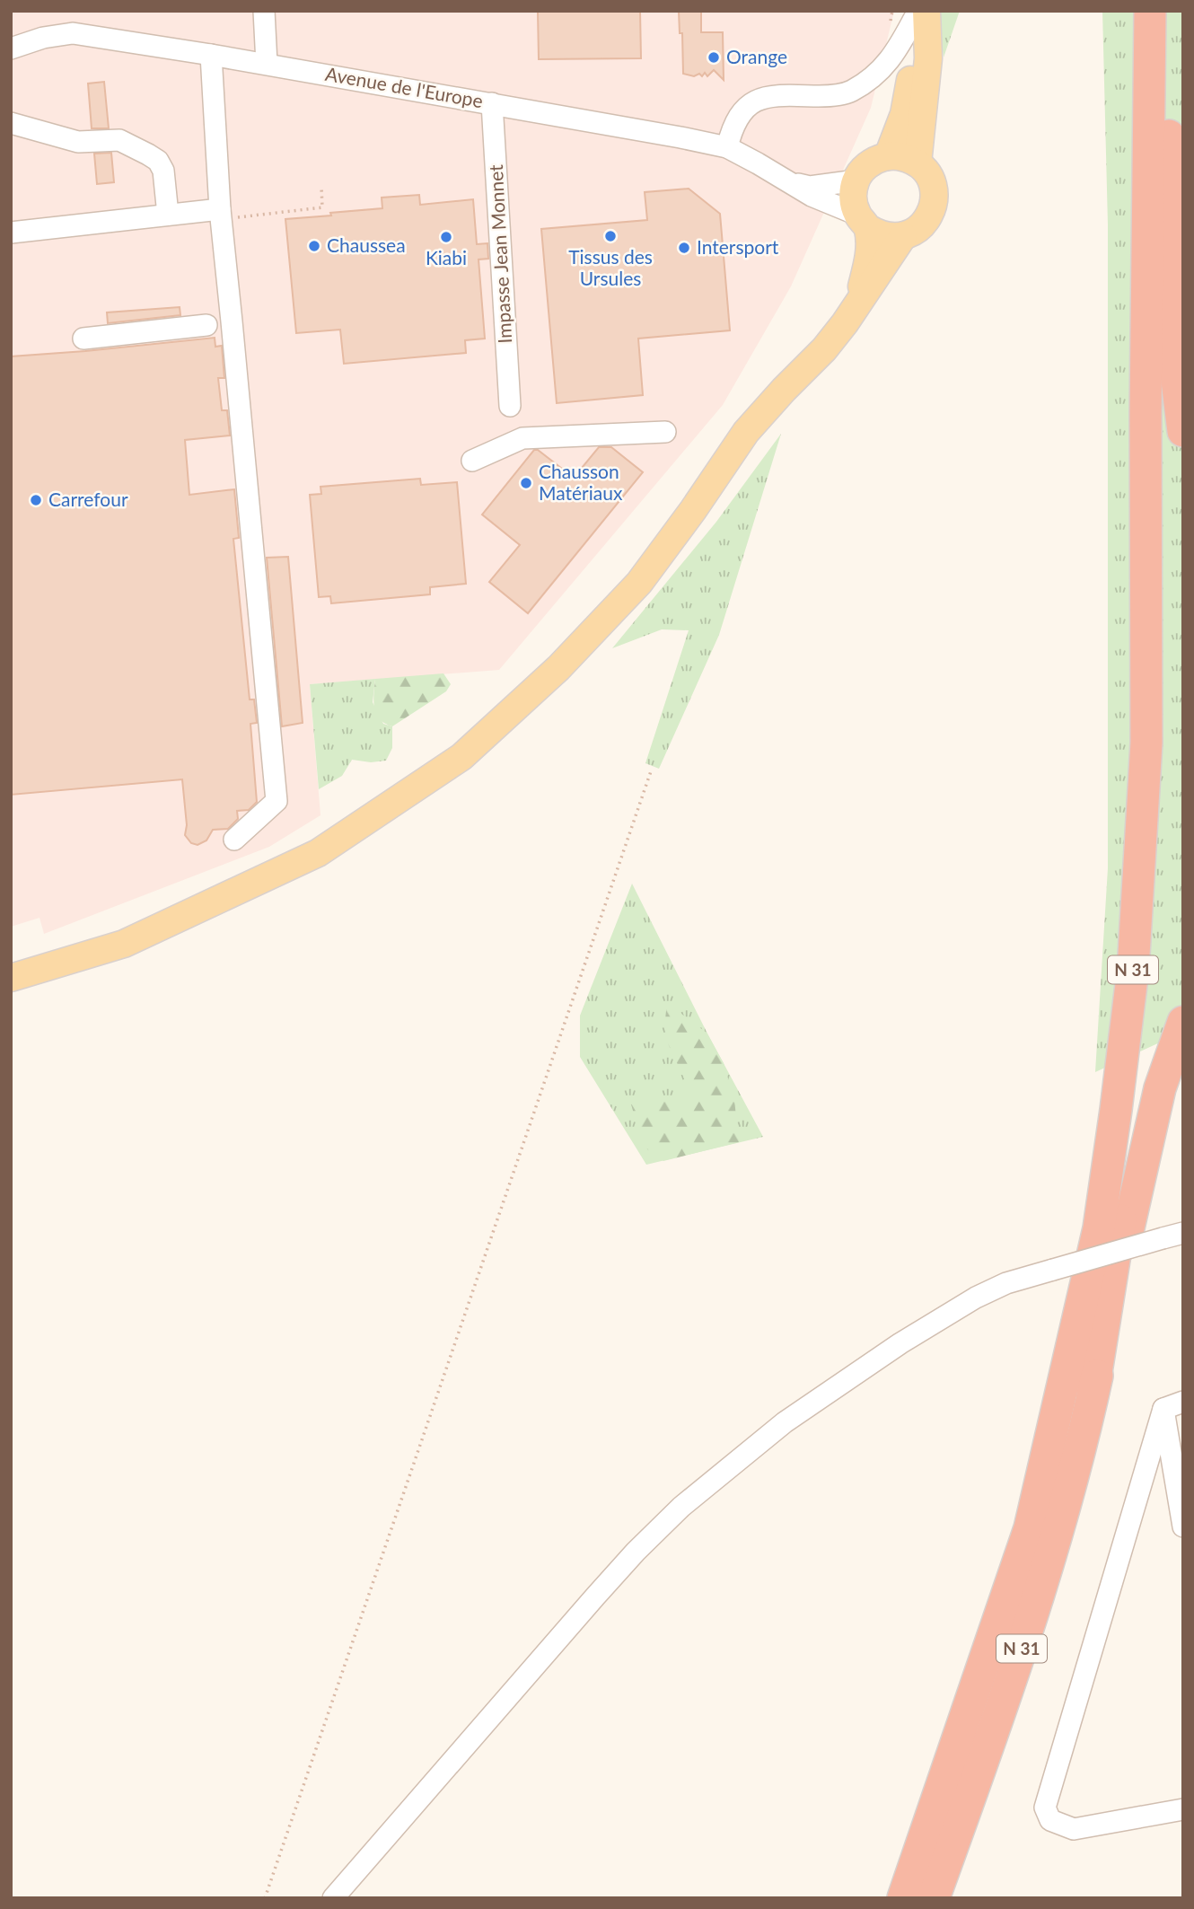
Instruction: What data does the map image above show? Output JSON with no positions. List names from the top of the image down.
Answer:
{
  "streets": {
    "highway": ["N 31"],
    "street": ["Avenue de l'Europe", "Impasse Jean Monnet"]
  },
  "crossings": [
    ["Avenue de l'Europe", "Impasse Jean Monnet"]
  ],
  "places": [
    "Orange",
    "Tissus des Ursules",
    "Kiabi",
    "Chaussea",
    "Intersport",
    "Chausson Matériaux",
    "Carrefour"
  ]
}
